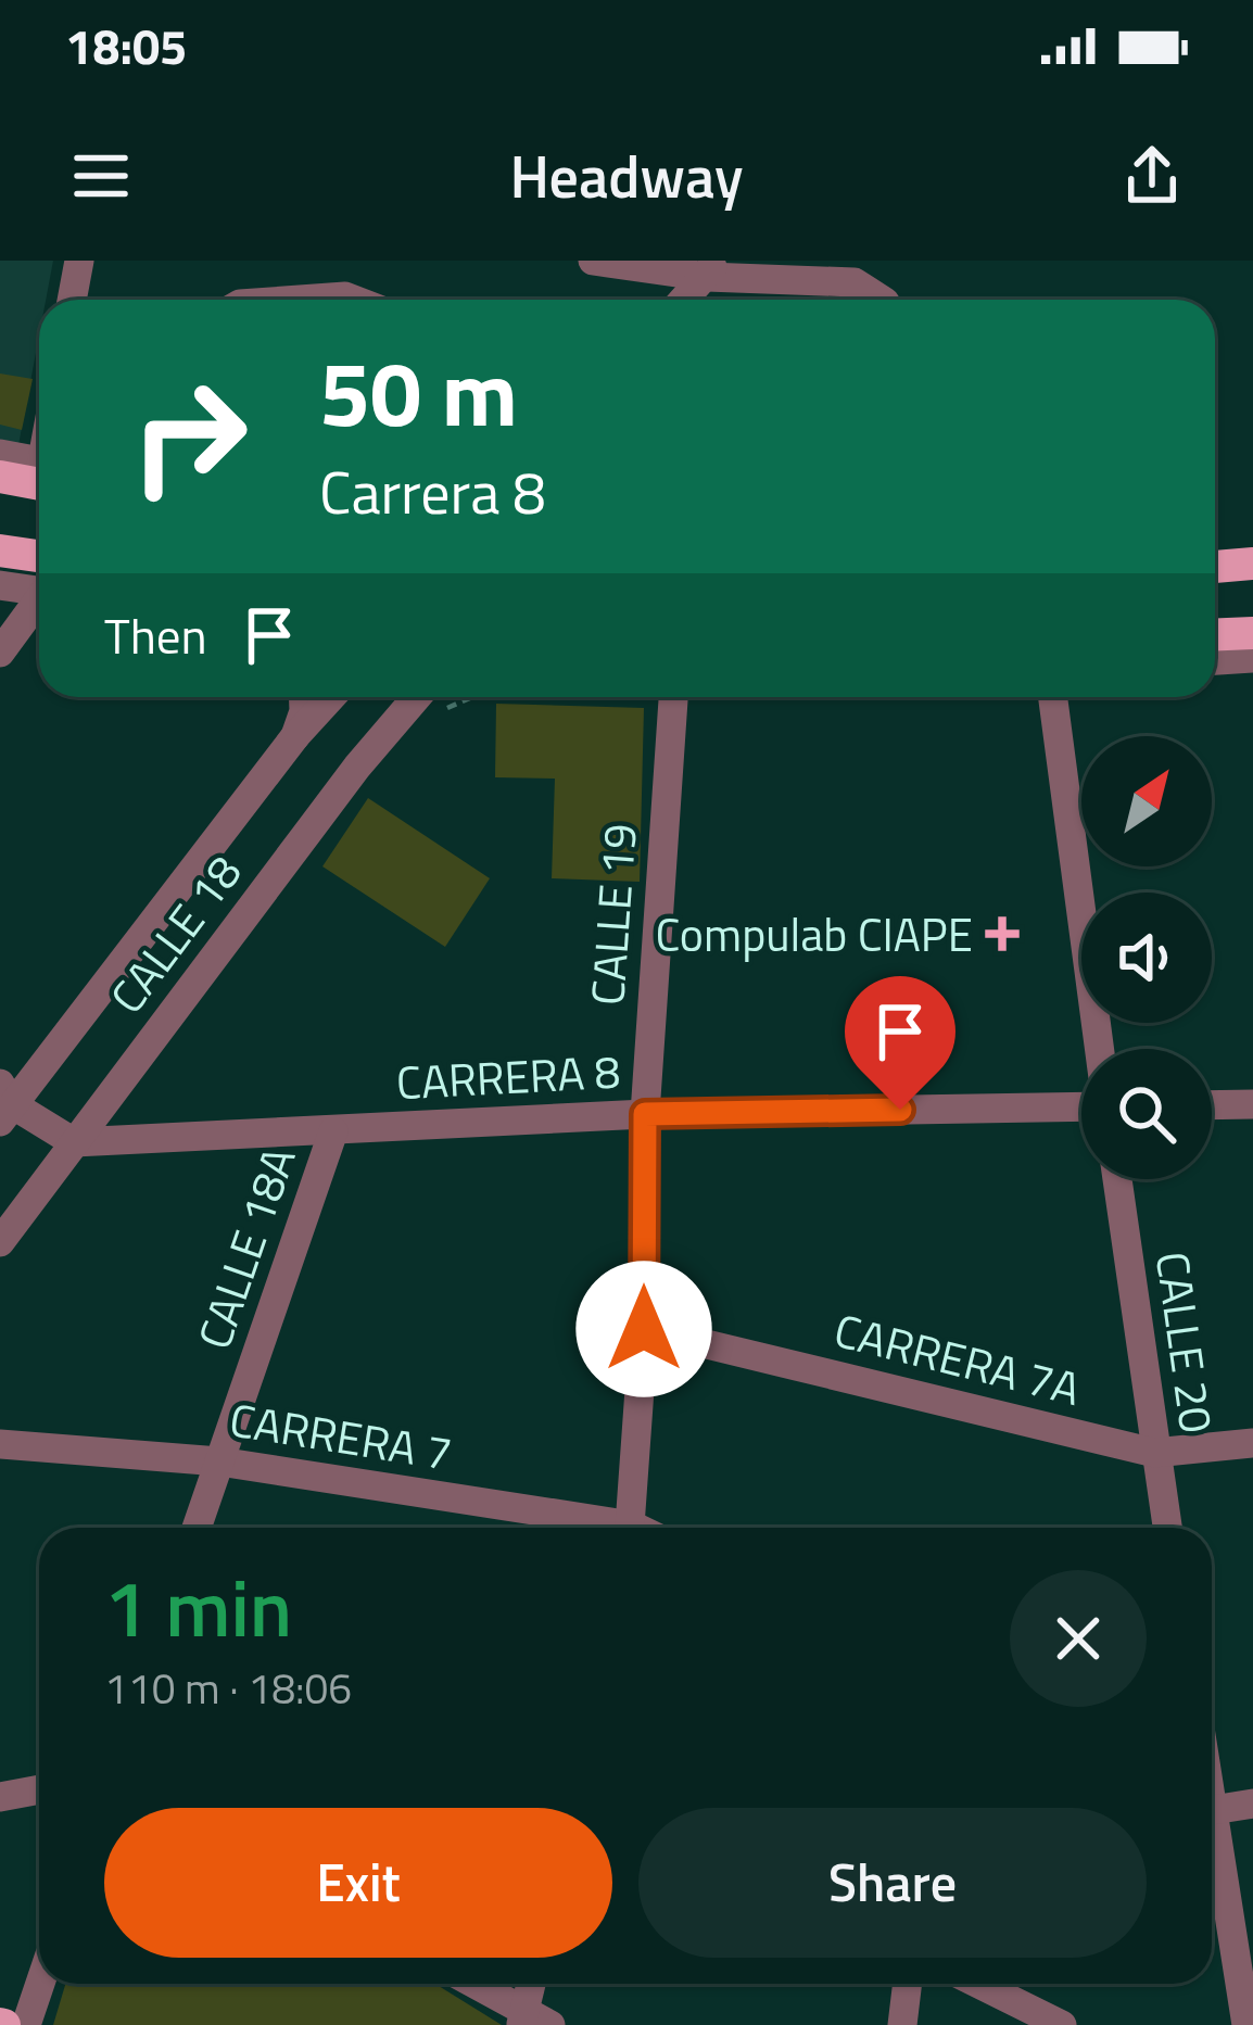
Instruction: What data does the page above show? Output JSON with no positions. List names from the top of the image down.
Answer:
{
  "streets": {
    "street": [
      "CALLE 19",
      "CALLE 18",
      "CARRERA 8",
      "CALLE 18A",
      "CALLE 20",
      "CARRERA 7A",
      "CARRERA 7"
    ]
  },
  "crossings": [
    ["CALLE 19", "CARRERA 8"],
    ["CALLE 19", "CARRERA 7A"],
    ["CALLE 18", "CARRERA 8"],
    ["CARRERA 8", "CALLE 18A"],
    ["CALLE 18A", "CARRERA 7"],
    ["CALLE 20", "CARRERA 7A"]
  ],
  "places": {
    "health": ["Compulab CIAPE"]
  },
  "north": "top right",
  "page": {
    "status": "18:05",
    "header": "Headway",
    "turn": ["50 m", "Carrera 8"],
    "then": "Then",
    "heading": ["1 min", "110 m · 18:06"],
    "buttons": ["Exit", "Share"]
  }
}
